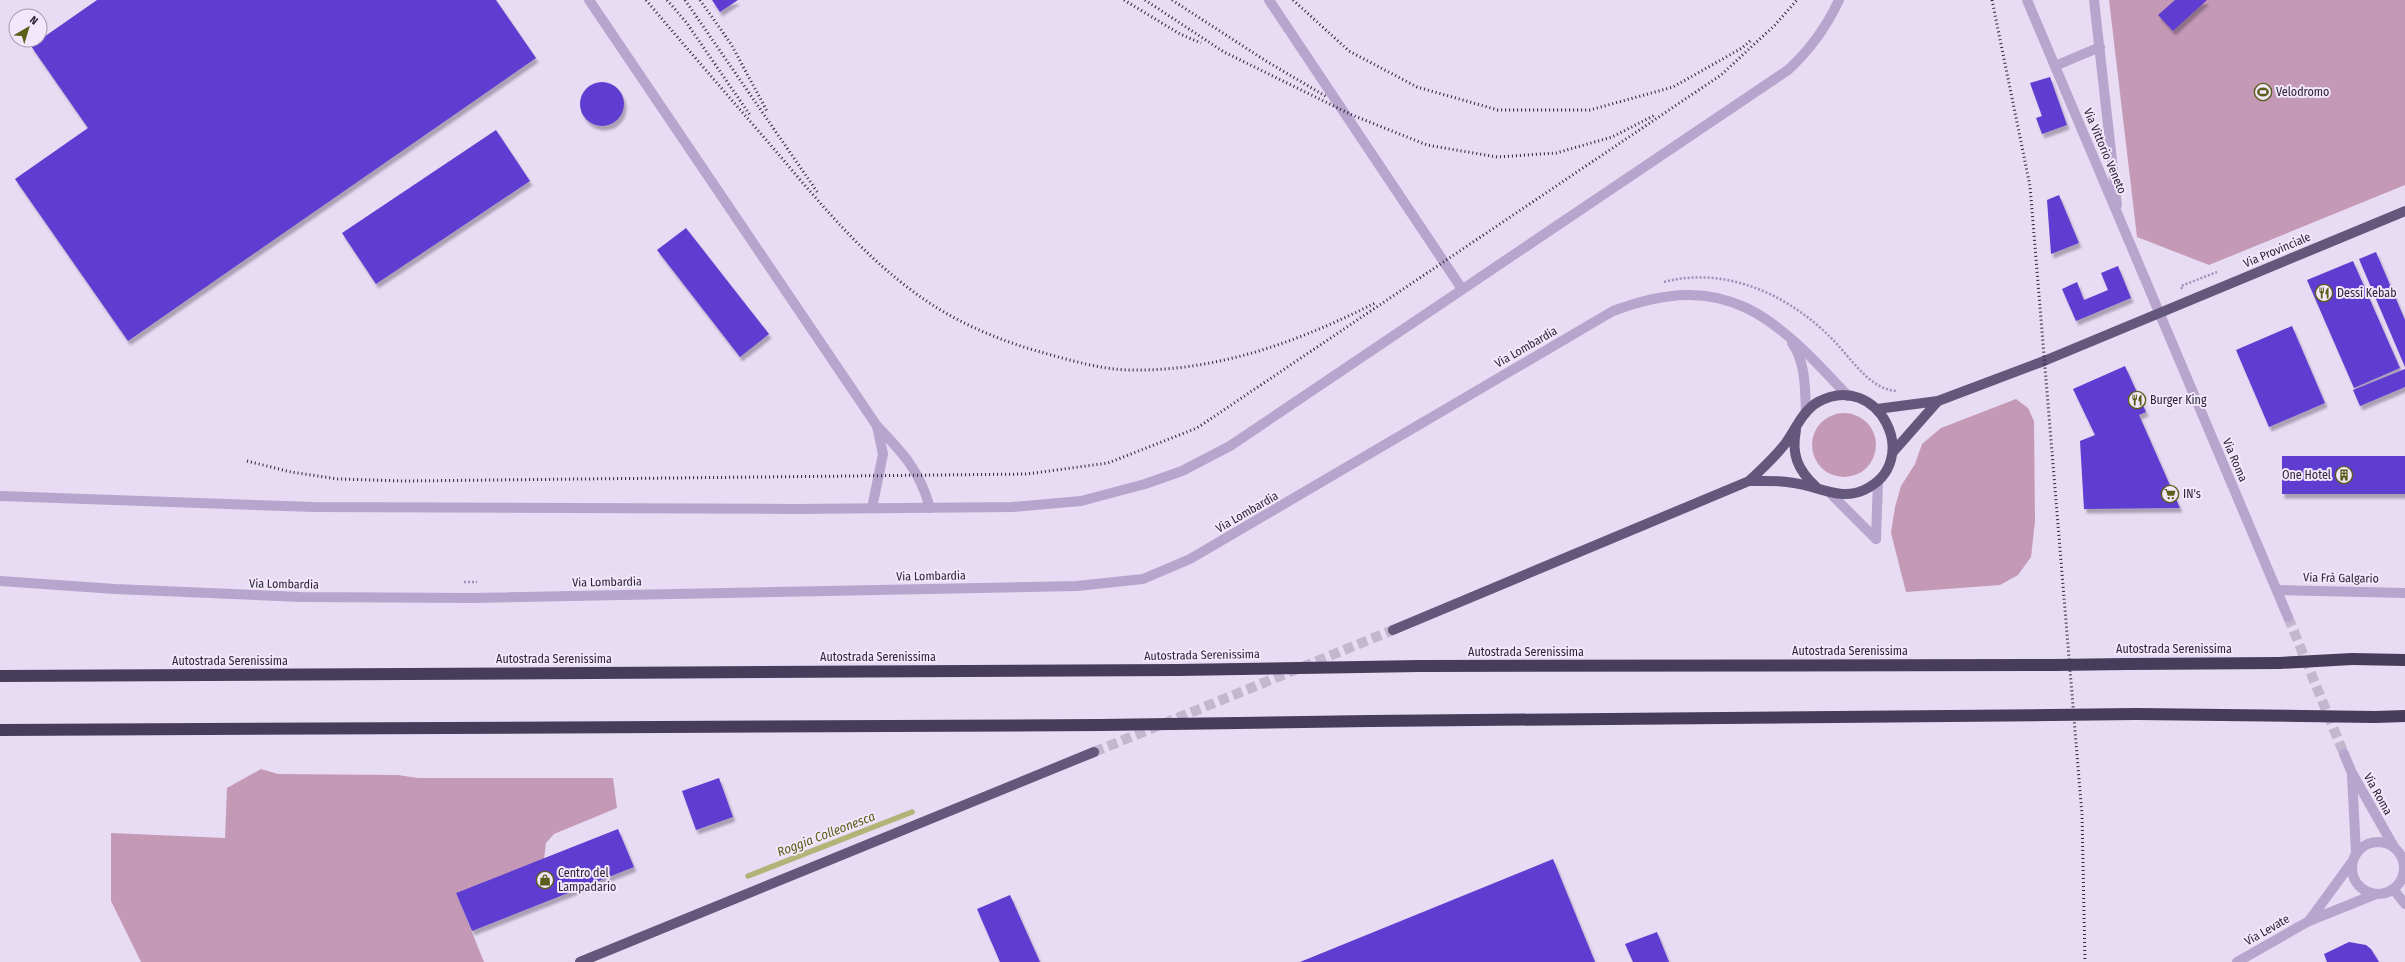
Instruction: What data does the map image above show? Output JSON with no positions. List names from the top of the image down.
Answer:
{
  "streets": {
    "highway": ["Autostrada Serenissima"],
    "main road": ["Via Provinciale"],
    "street": [
      "Via Vittorio Veneto",
      "Via Lombardia",
      "Via Roma",
      "Via Frà Galgario",
      "Via Levate"
    ]
  },
  "crossings": [
    ["Via Vittorio Veneto", "Via Provinciale"],
    ["Via Vittorio Veneto", "Via Roma"],
    ["Via Provinciale", "Via Roma"],
    ["Via Roma", "Via Frà Galgario"],
    ["Via Roma", "Via Levate"]
  ],
  "water": ["Roggia Colleonesca"],
  "places": {
    "sports": ["Velodromo"],
    "restaurant": ["Dessi Kebab", "Burger King"],
    "building": ["One Hotel"],
    "supermarket": ["IN's"],
    "shop": ["Centro del Lampadario"]
  },
  "north": "top right"
}
